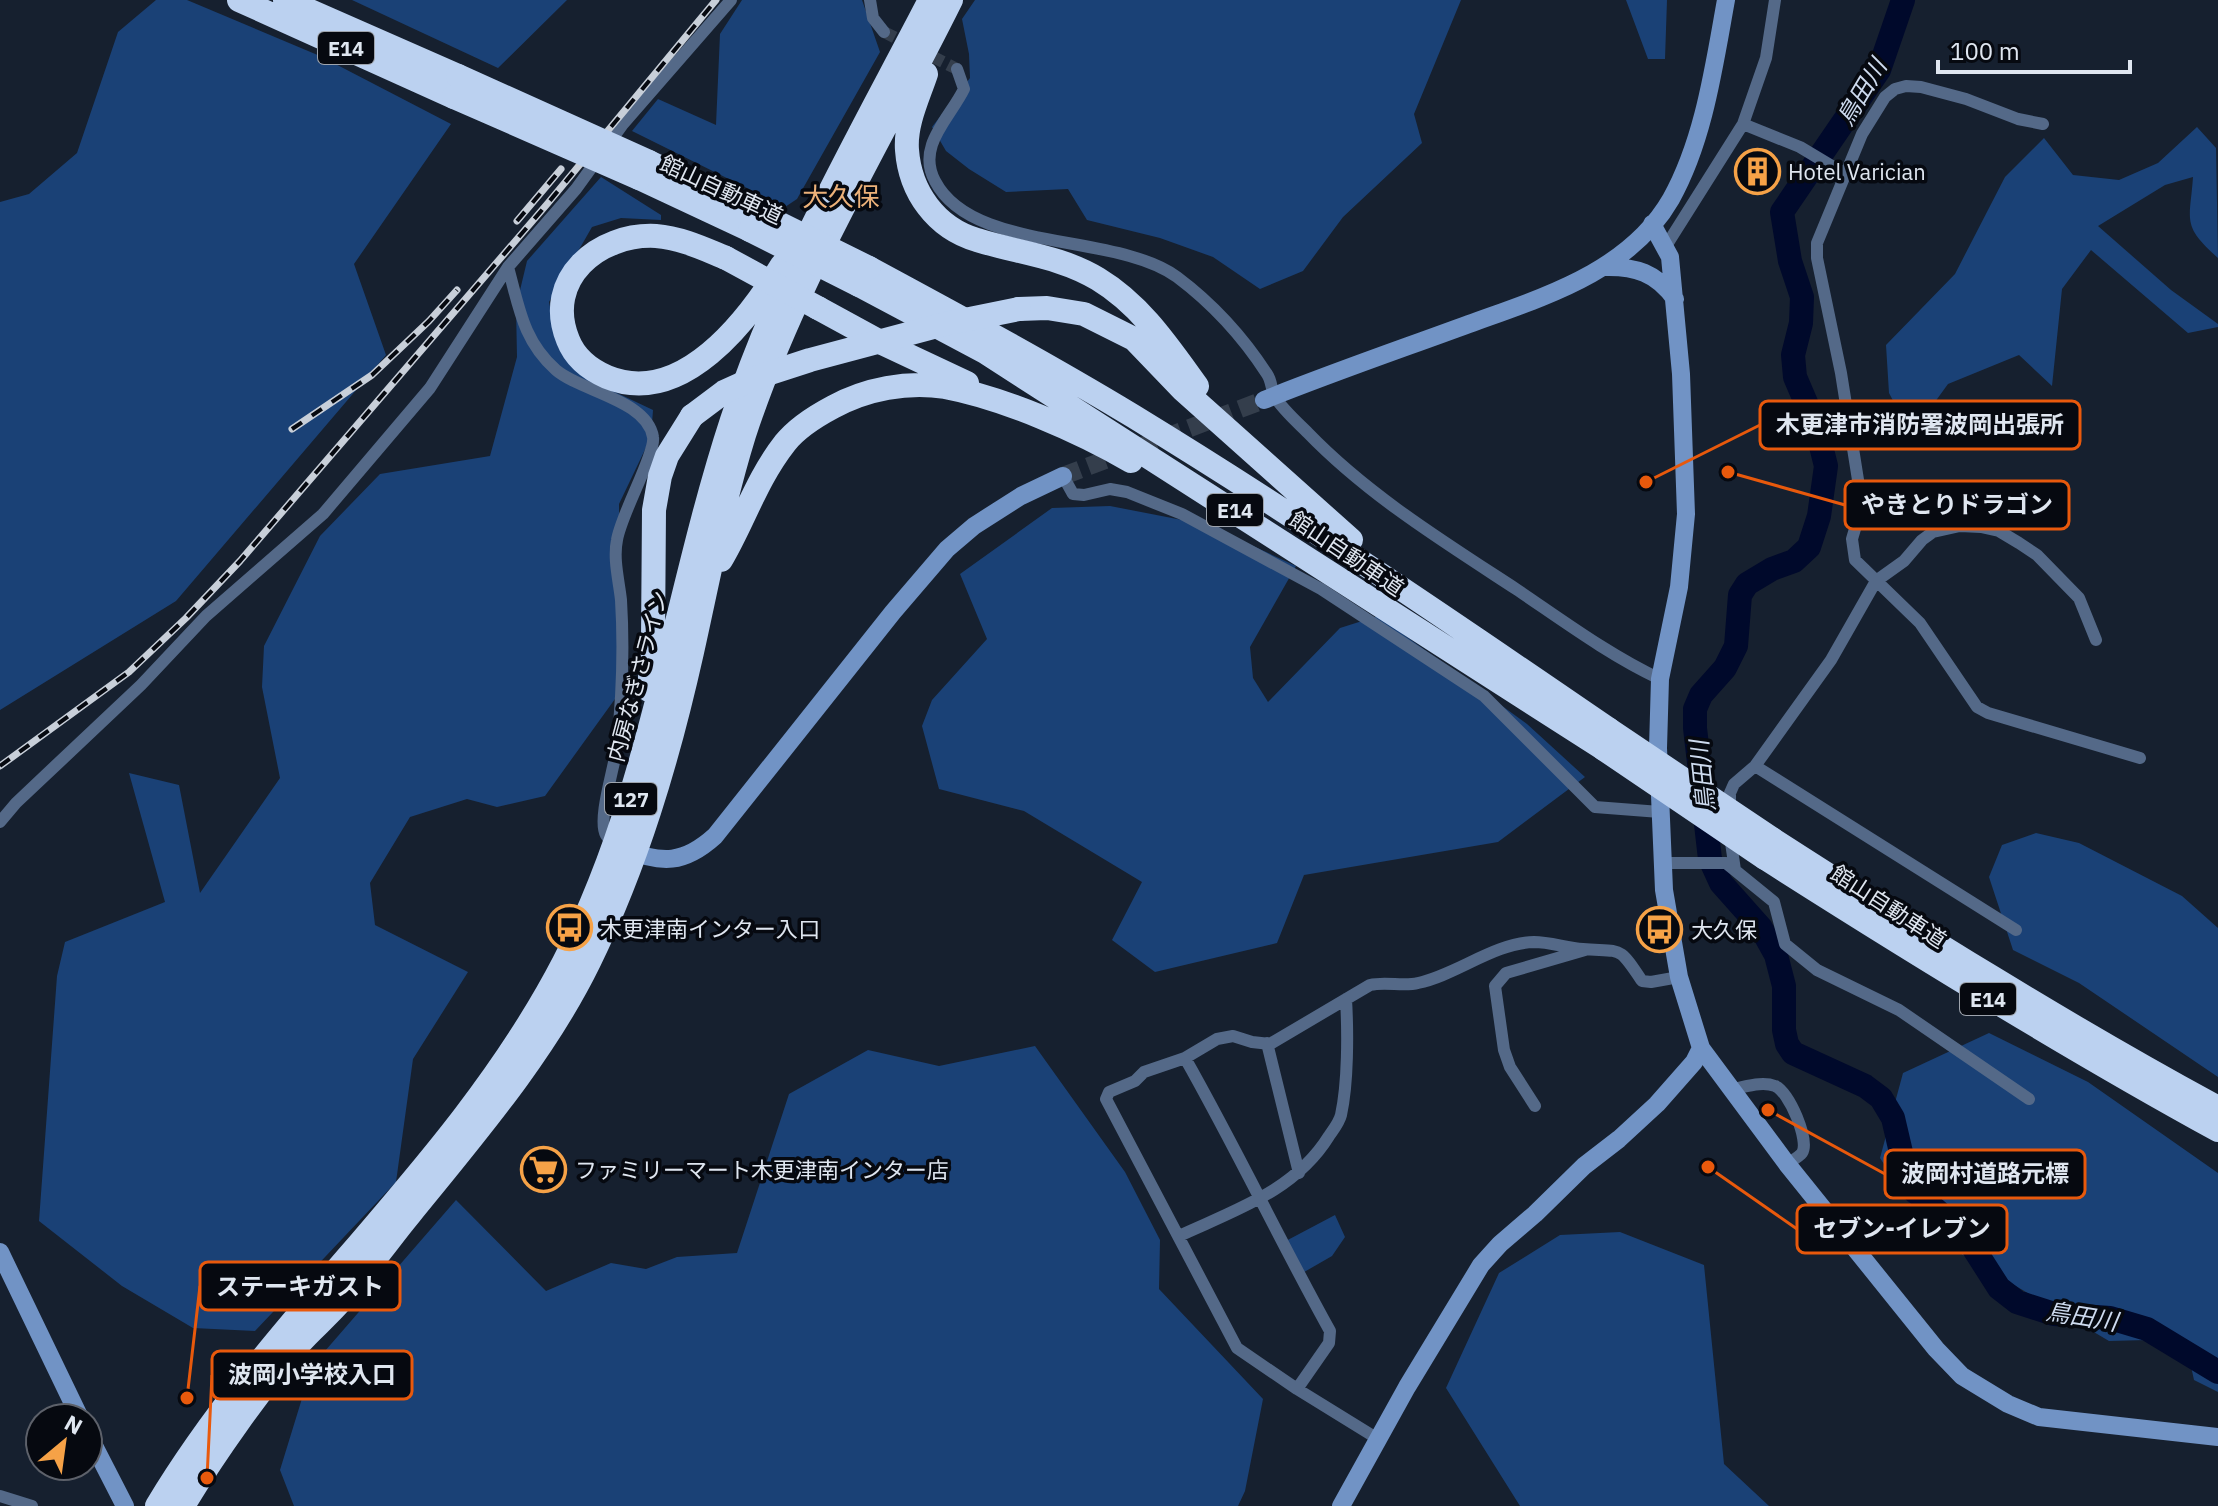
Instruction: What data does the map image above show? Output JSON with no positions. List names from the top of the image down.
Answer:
{
  "streets": {
    "highway": [
      "E14",
      "館山自動車道",
      "内房なぎさライン",
      "127"
    ]
  },
  "districts": ["大久保"],
  "water": ["鳥田川"],
  "places": {
    "building": ["Hotel Varician"],
    "other": [
      "やきとりドラゴン",
      "木更津市消防署波岡出張所",
      "波岡村道路元標",
      "セブン-イレブン",
      "ステーキガスト",
      "波岡小学校入口"
    ],
    "bus stop": ["木更津南インター入口", "大久保"],
    "supermarket": ["ファミリーマート木更津南インター店"]
  },
  "scale_bar": "100 m",
  "north": "top right"
}
